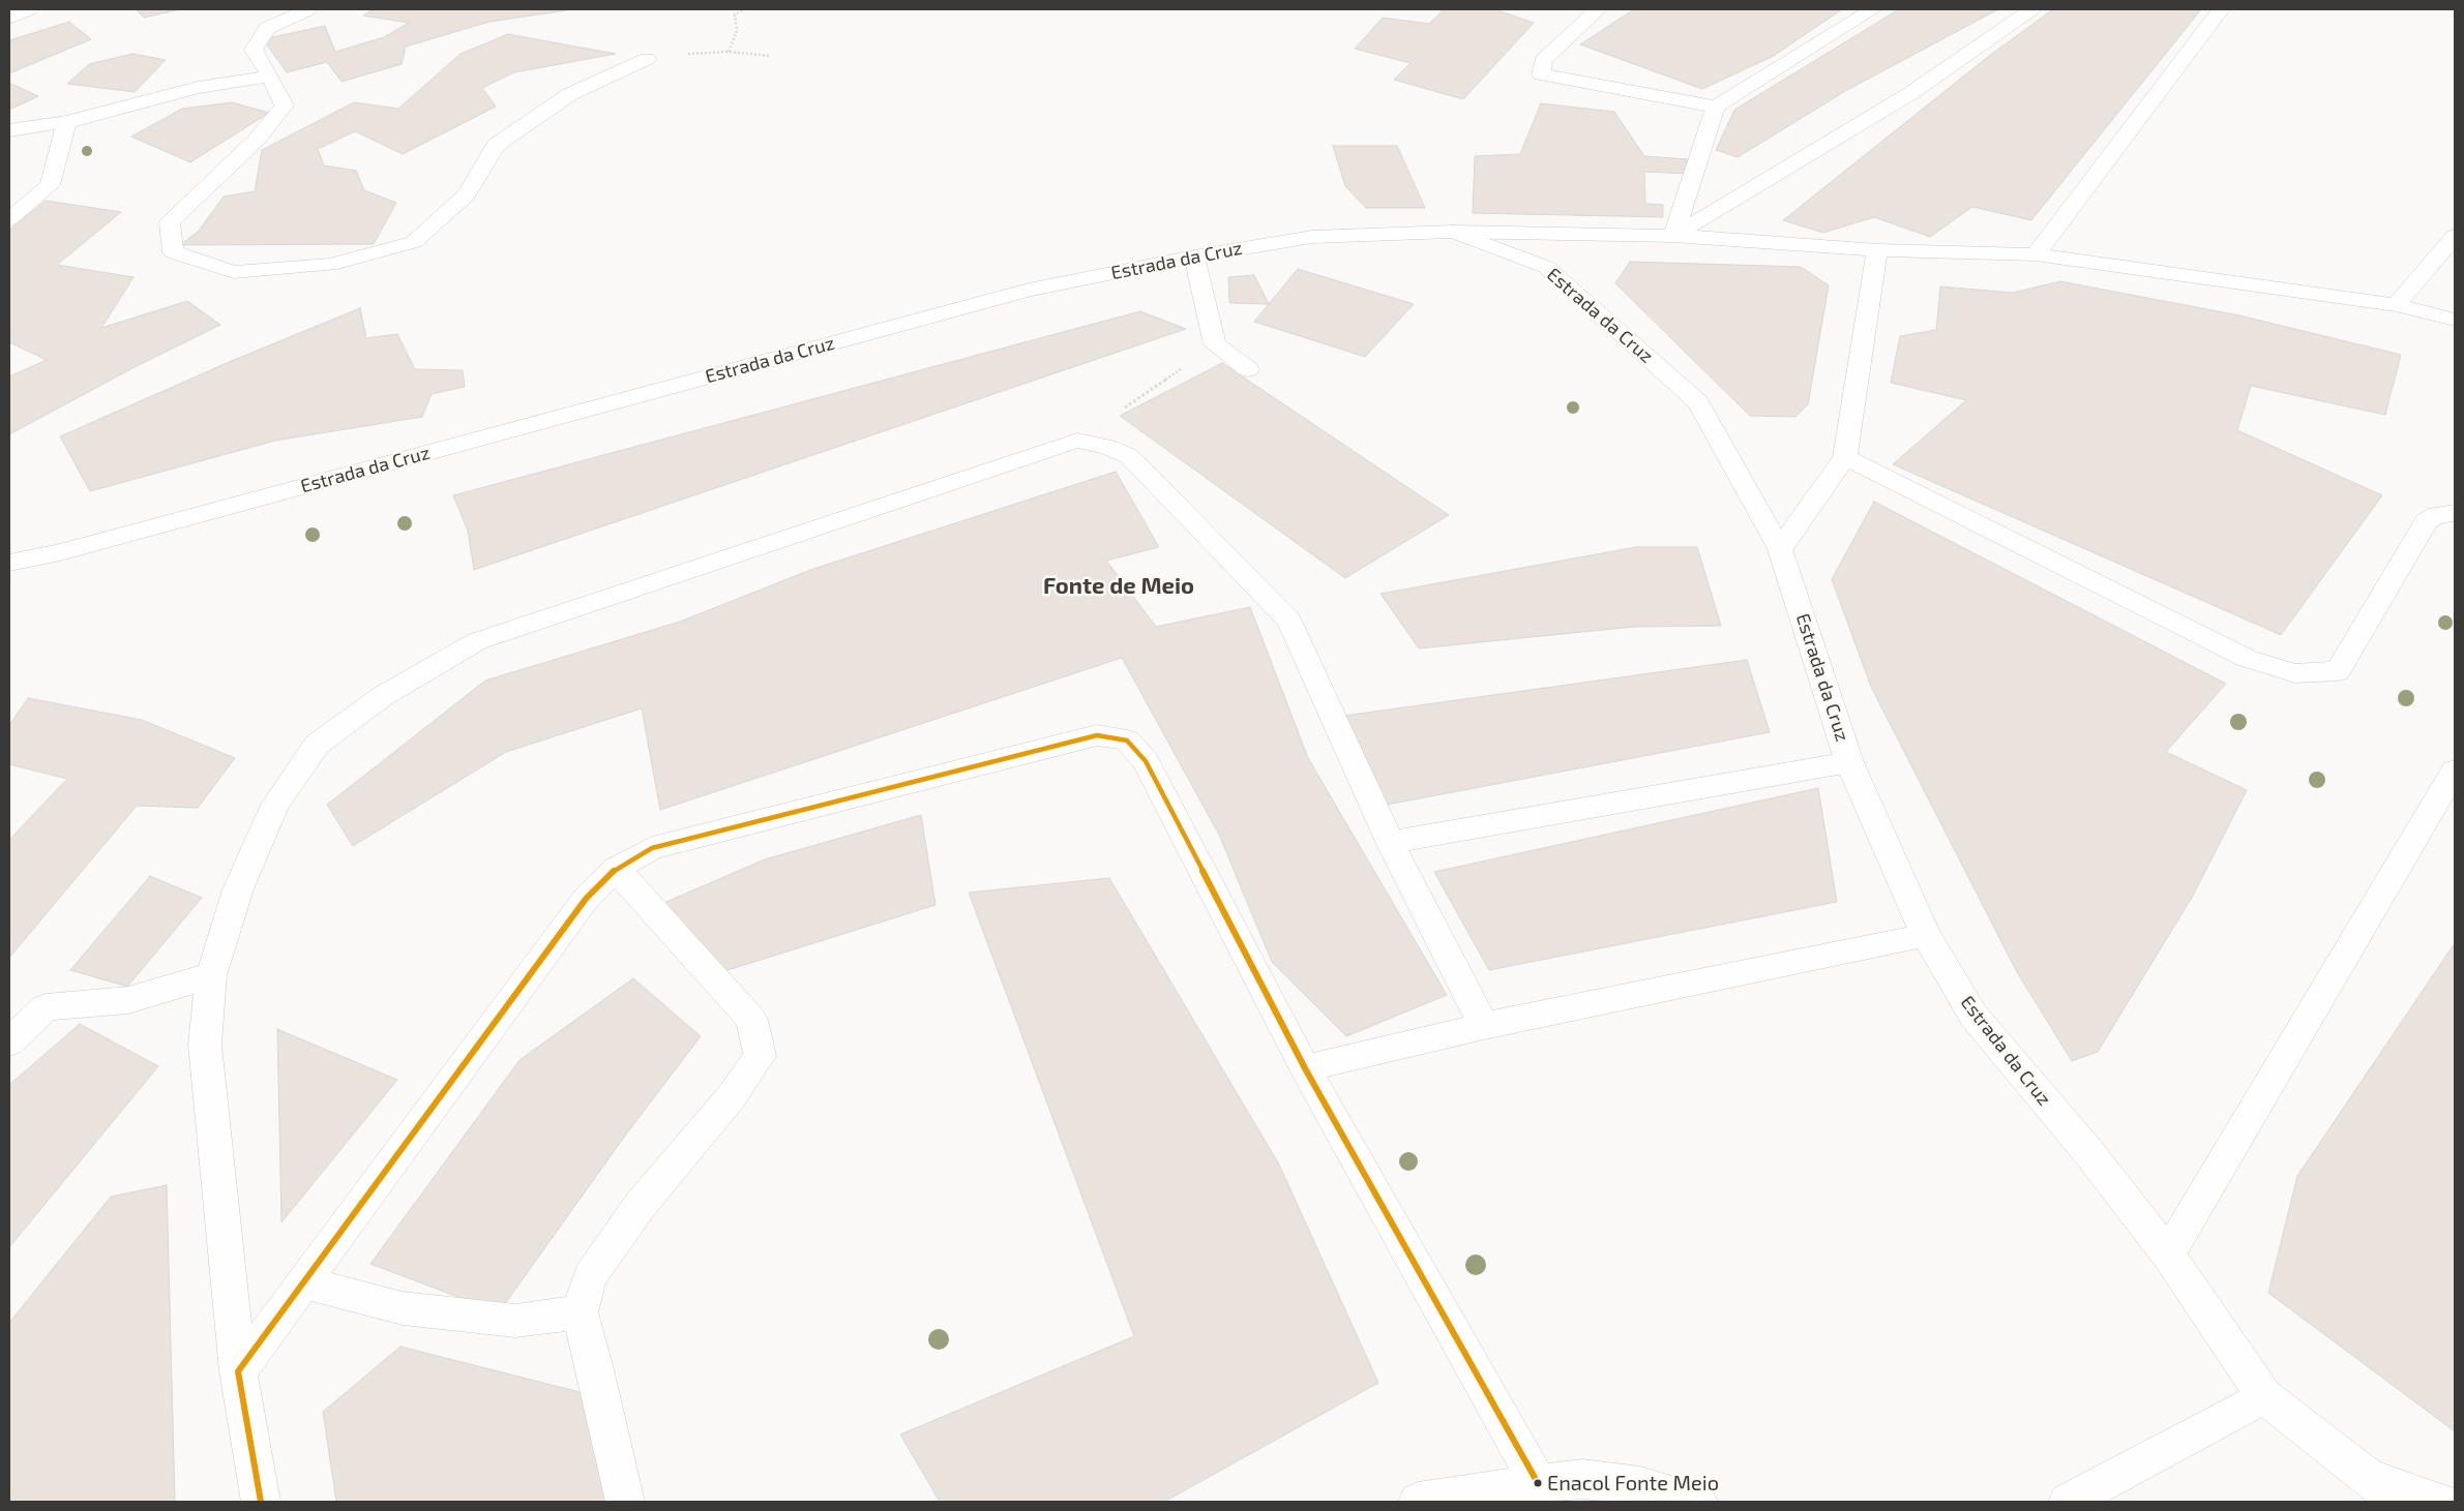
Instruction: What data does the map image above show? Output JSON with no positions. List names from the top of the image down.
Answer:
{
  "streets": {
    "street": ["Estrada da Cruz"]
  },
  "districts": ["Fonte de Meio"],
  "places": ["Enacol Fonte Meio"]
}
